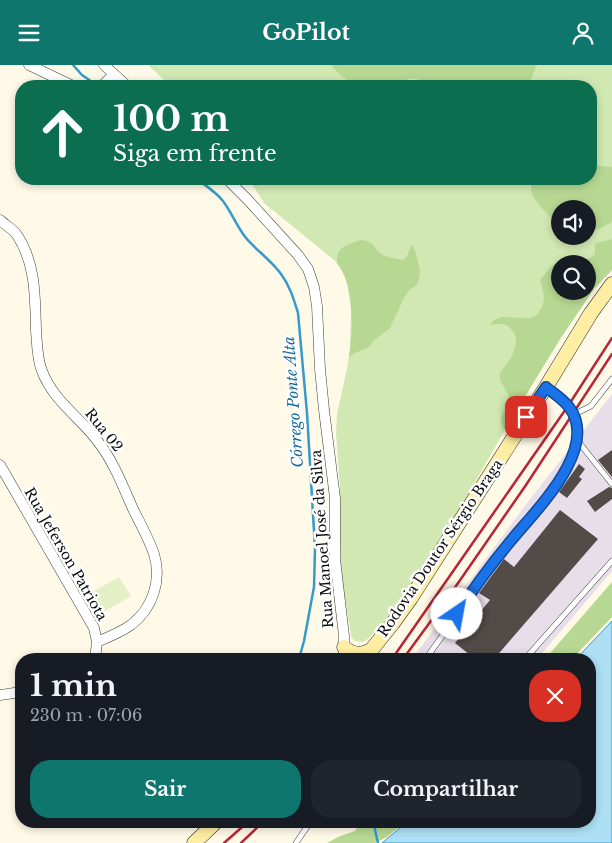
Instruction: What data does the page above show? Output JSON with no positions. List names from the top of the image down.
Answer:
{
  "streets": {
    "main road": ["Rodovia Doutor Sérgio Braga"],
    "street": ["Rua 02", "Rua Manoel José da Silva", "Rua Jeferson Patriota"]
  },
  "crossings": [
    ["Rua 02", "Rua Jeferson Patriota"]
  ],
  "water": ["Córrego Ponte Alta"],
  "page": {
    "header": "GoPilot",
    "turn": ["100 m", "Siga em frente"],
    "heading": ["1 min", "230 m · 07:06"],
    "buttons": ["Sair", "Compartilhar"]
  }
}
